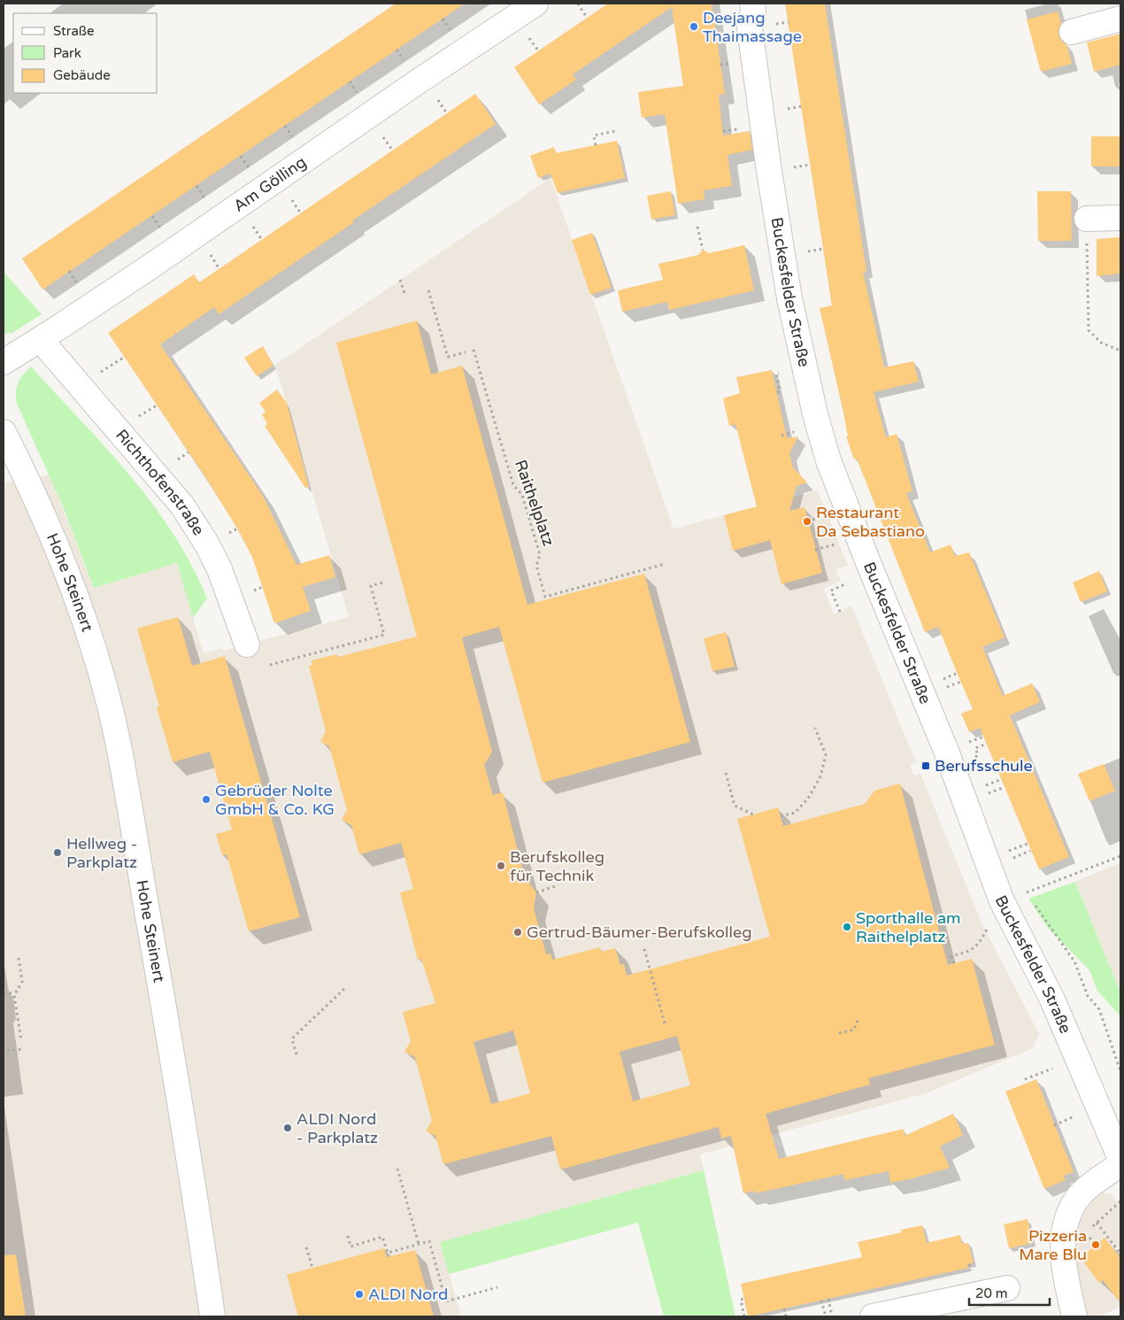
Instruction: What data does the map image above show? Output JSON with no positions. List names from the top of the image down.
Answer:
{
  "streets": {
    "street": [
      "Am Gölling",
      "Buckesfelder Straße",
      "Richthofenstraße",
      "Hohe Steinert"
    ],
    "path": ["Raithelplatz"]
  },
  "crossings": [
    ["Am Gölling", "Richthofenstraße"]
  ],
  "places": {
    "other": [
      "Deejang Thaimassage",
      "Restaurant Da Sebastiano",
      "Gebrüder Nolte GmbH & Co. KG",
      "Hellweg - Parkplatz",
      "Berufskolleg für Technik",
      "Sporthalle am Raithelplatz",
      "Gertrud-Bäumer-Berufskolleg",
      "ALDI Nord - Parkplatz",
      "Pizzeria Mare Blu",
      "ALDI Nord"
    ],
    "transit": ["Berufsschule"]
  },
  "legend": ["Straße", "Park", "Gebäude"],
  "scale_bar": "20 m"
}
